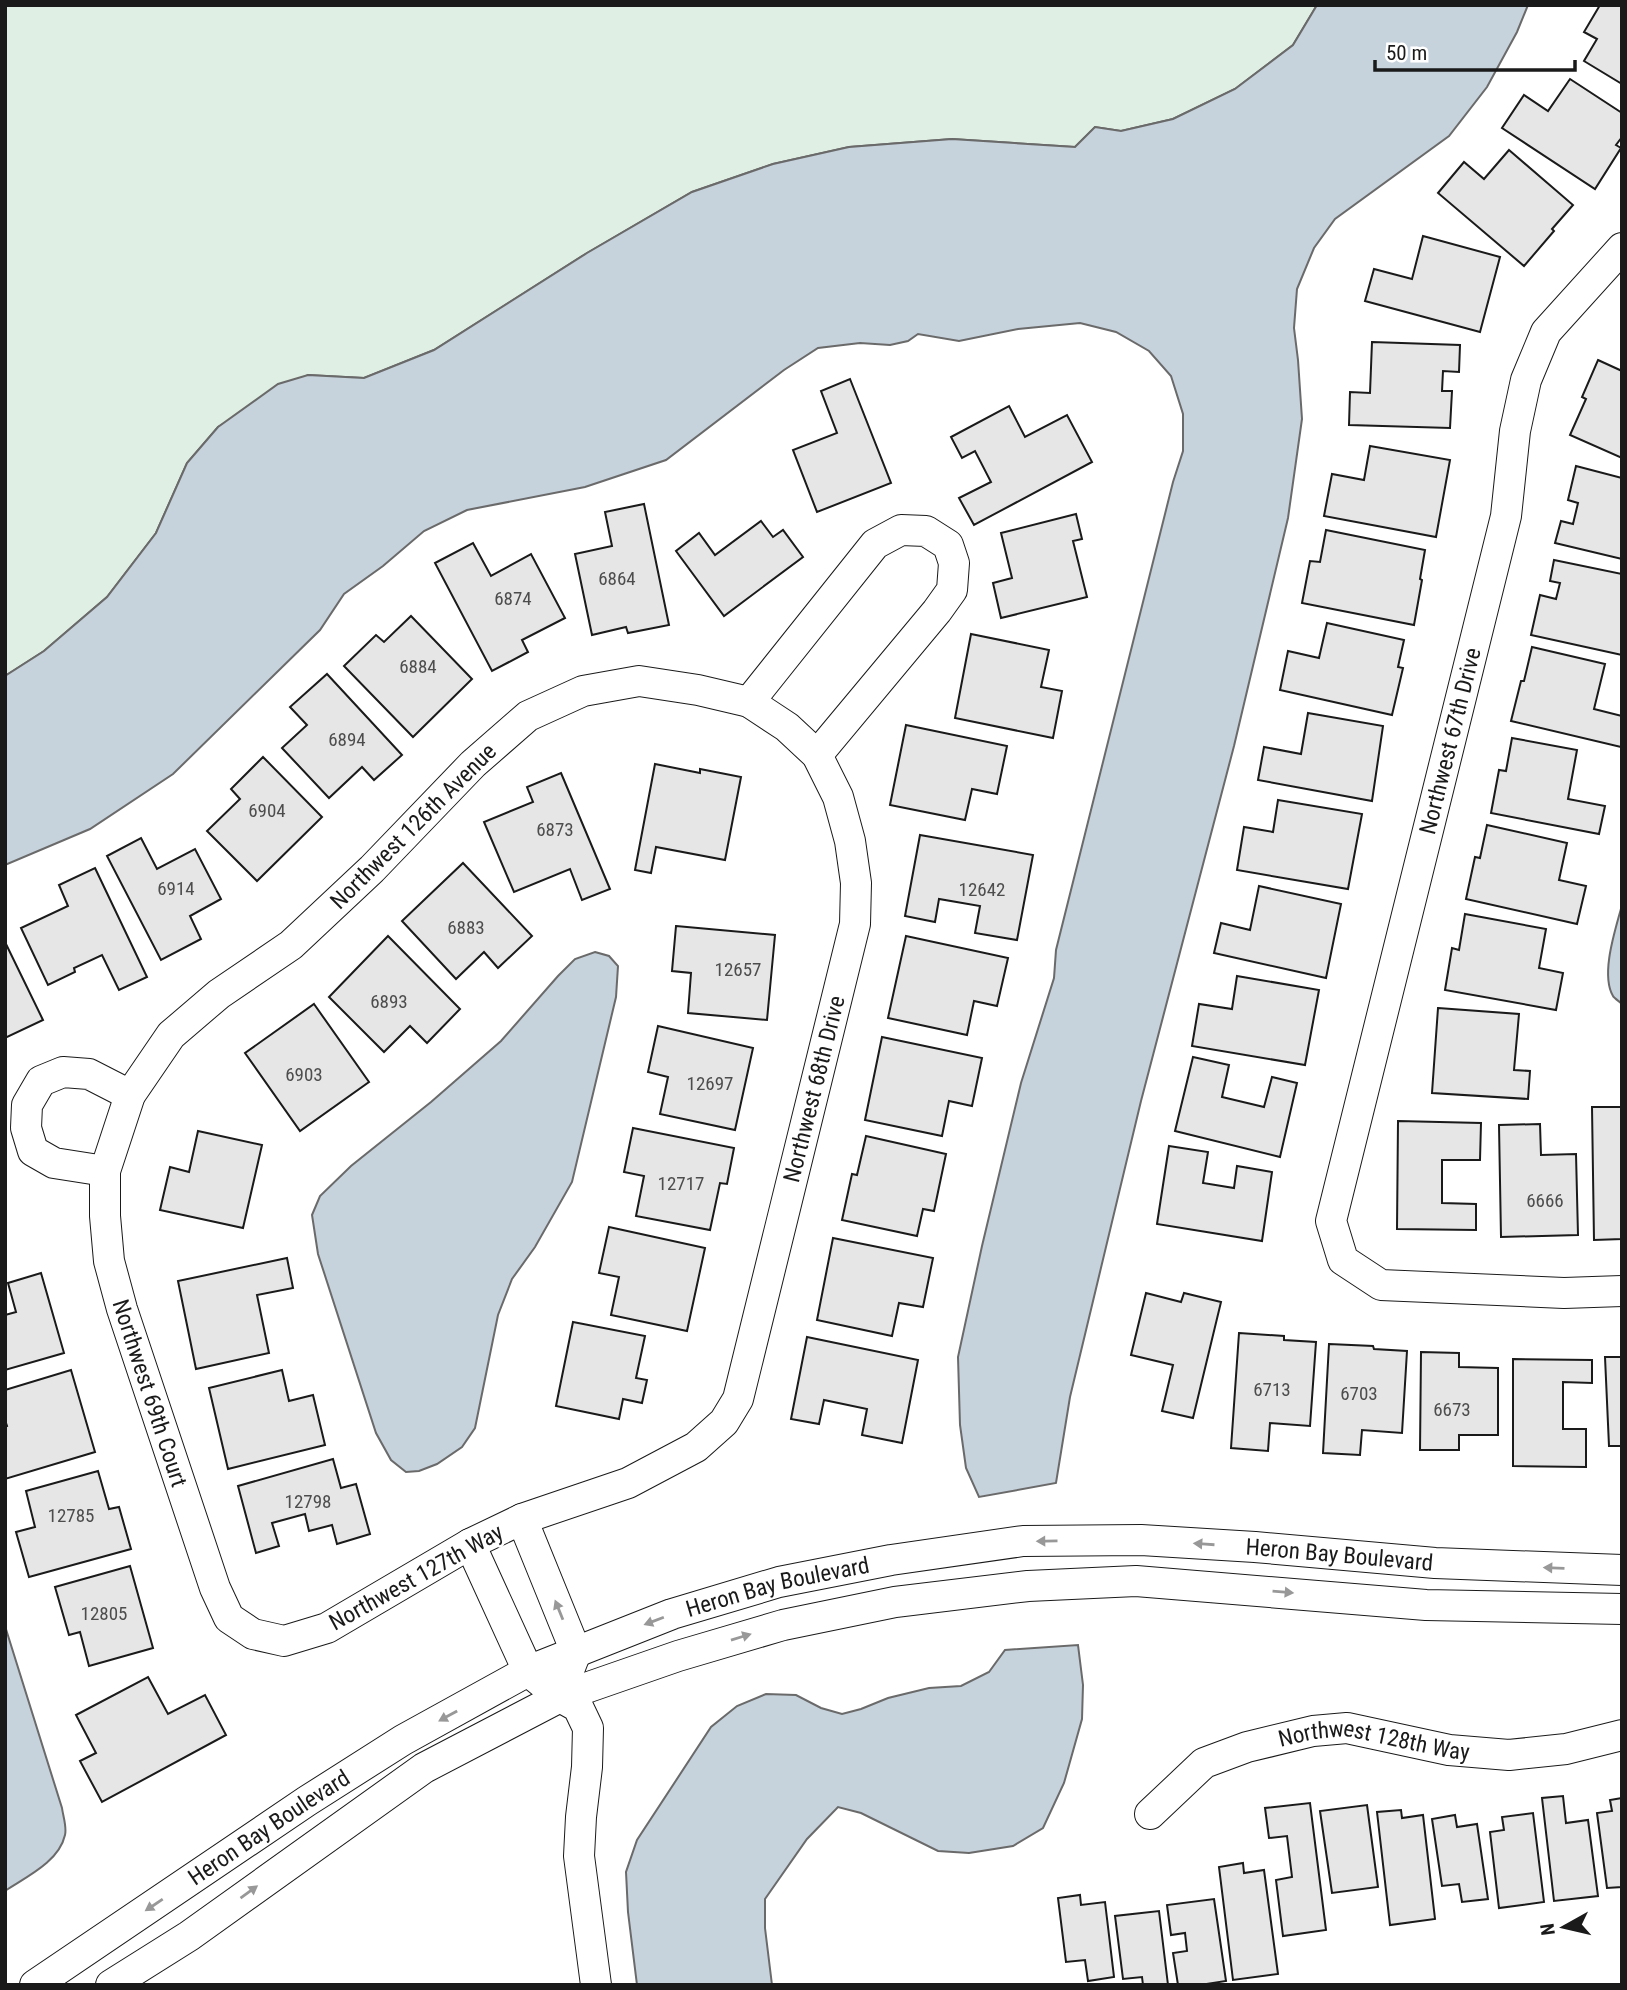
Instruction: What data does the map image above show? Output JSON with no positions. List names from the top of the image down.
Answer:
{
  "streets": {
    "street": [
      "Northwest 67th Drive",
      "Northwest 126th Avenue",
      "Northwest 68th Drive",
      "Northwest 69th Court",
      "Heron Bay Boulevard",
      "Northwest 127th Way",
      "Northwest 128th Way"
    ]
  },
  "crossings": [
    ["Northwest 126th Avenue", "Northwest 68th Drive"],
    ["Northwest 126th Avenue", "Northwest 69th Court"],
    ["Northwest 68th Drive", "Northwest 127th Way"],
    ["Northwest 69th Court", "Northwest 127th Way"]
  ],
  "house_numbers": [
    "6864",
    "6874",
    "6884",
    "6894",
    "6904",
    "6873",
    "6914",
    "12642",
    "6883",
    "12657",
    "6893",
    "6903",
    "12697",
    "12717",
    "6666",
    "6713",
    "6703",
    "6673",
    "12798",
    "12785",
    "12805"
  ],
  "scale_bar": "50 m",
  "north": "left"
}
